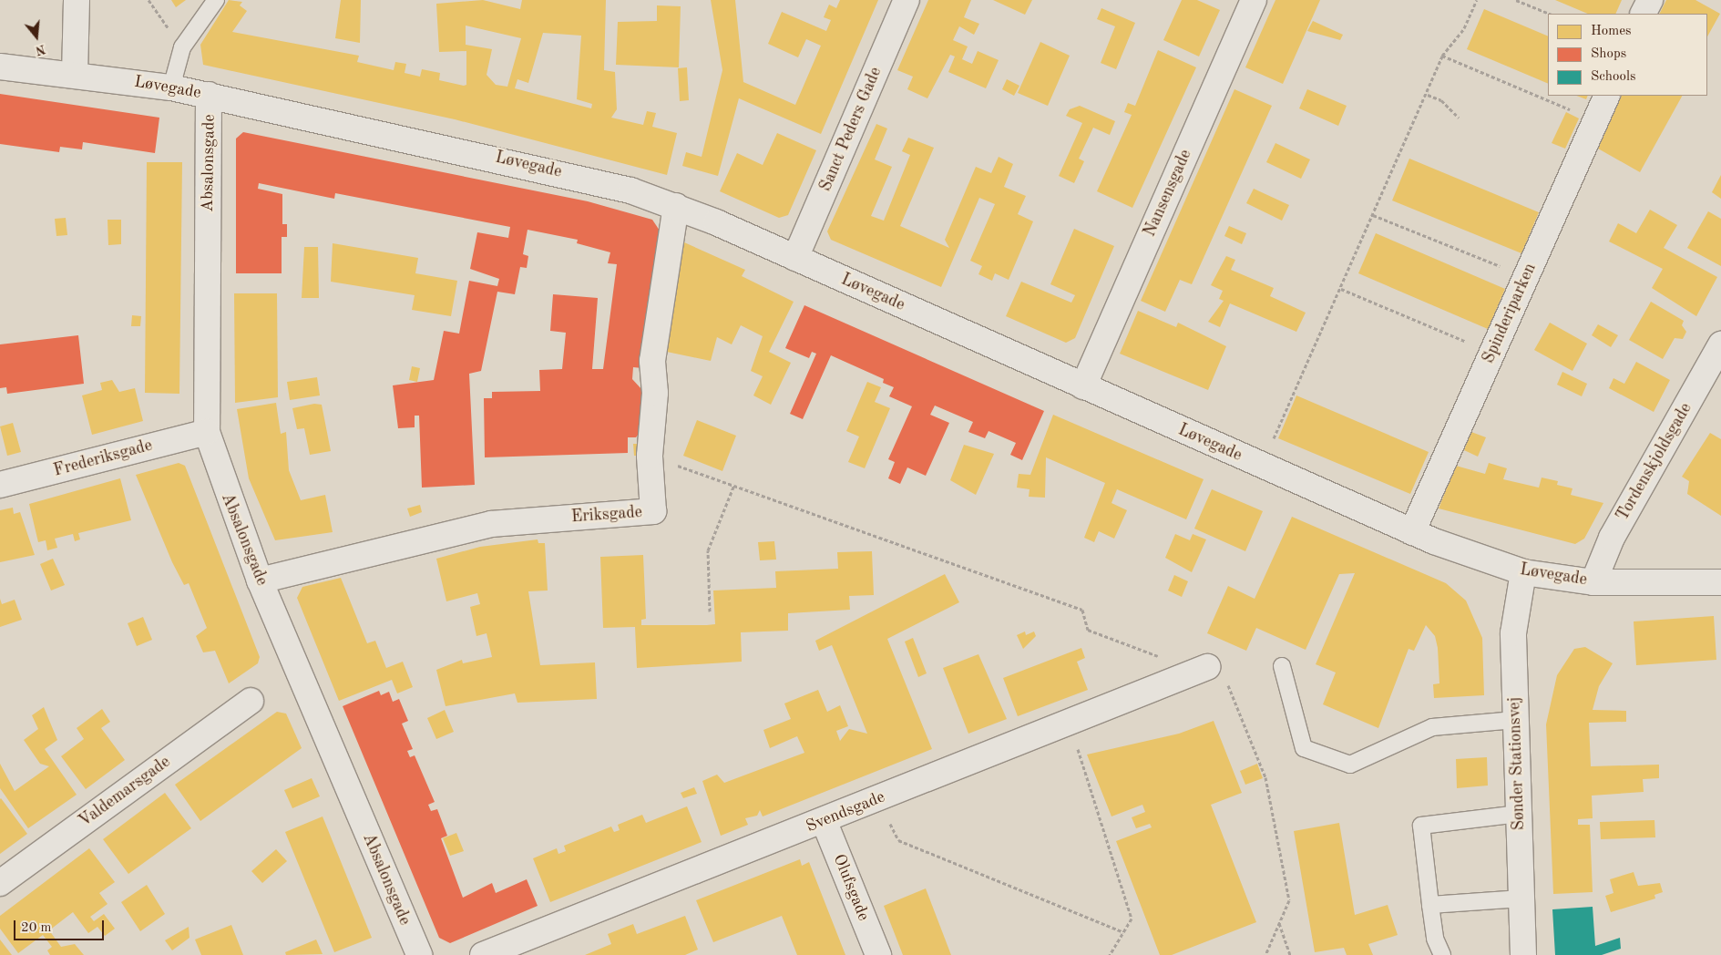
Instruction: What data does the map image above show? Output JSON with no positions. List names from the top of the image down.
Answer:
{
  "streets": {
    "street": [
      "Løvegade",
      "Sanct Peders Gade",
      "Absalonsgade",
      "Nansensgade",
      "Spinderiparken",
      "Frederiksgade",
      "Tordenskjoldsgade",
      "Eriksgade",
      "Sønder Stationsvej",
      "Valdemarsgade",
      "Svendsgade",
      "Olufsgade"
    ]
  },
  "crossings": [
    ["Løvegade", "Sanct Peders Gade"],
    ["Løvegade", "Absalonsgade"],
    ["Løvegade", "Nansensgade"],
    ["Løvegade", "Spinderiparken"],
    ["Løvegade", "Tordenskjoldsgade"],
    ["Løvegade", "Eriksgade"],
    ["Løvegade", "Sønder Stationsvej"],
    ["Absalonsgade", "Frederiksgade"],
    ["Absalonsgade", "Eriksgade"],
    ["Svendsgade", "Olufsgade"]
  ],
  "legend": ["Homes", "Shops", "Schools"],
  "scale_bar": "20 m",
  "north": "bottom"
}
